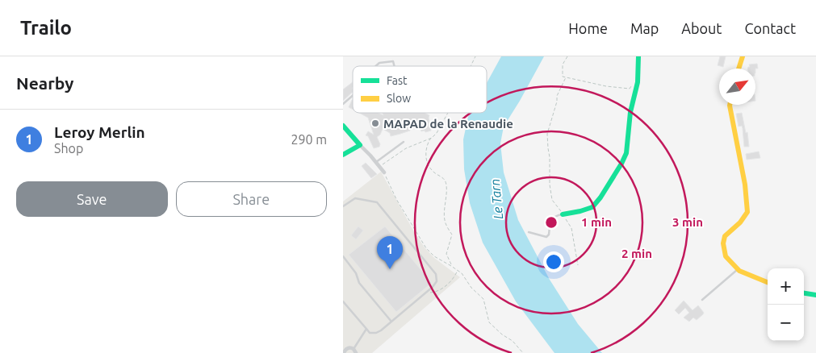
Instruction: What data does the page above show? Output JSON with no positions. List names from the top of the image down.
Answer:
{
  "water": ["Le Tarn"],
  "places": ["MAPAD de la Renaudie"],
  "legend": ["Fast", "Slow"],
  "north": "top right",
  "page": {
    "header": "Trailo",
    "nav": [
      "Home",
      "Map",
      "About",
      "Contact"
    ],
    "heading": "Nearby",
    "list": [
      {
        "mark": "1",
        "name": "Leroy Merlin",
        "note": "Shop",
        "value": "290 m"
      }
    ],
    "buttons": ["Save", "Share"],
    "pins": "1",
    "map_buttons": ["+", "−"]
  },
  "rings": ["1 min", "3 min", "2 min"]
}
